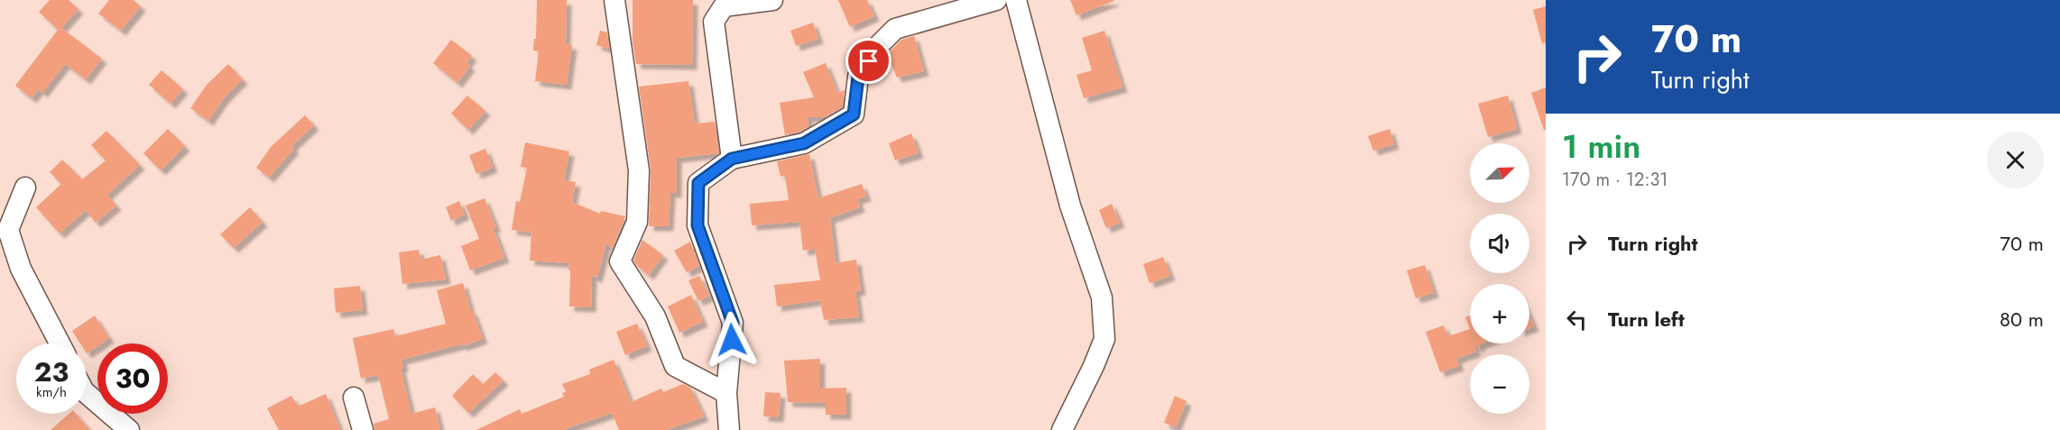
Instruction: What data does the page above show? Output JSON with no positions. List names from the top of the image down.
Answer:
{
  "north": "top right",
  "page": {
    "turn": ["70 m", "Turn right"],
    "heading": ["1 min", "170 m · 12:31"],
    "map_buttons": ["+", "−"],
    "list": [
      {
        "name": "Turn right",
        "value": "70 m"
      },
      {
        "name": "Turn left",
        "value": "80 m"
      }
    ],
    "speed": "23 km/h",
    "limit": "30"
  }
}
